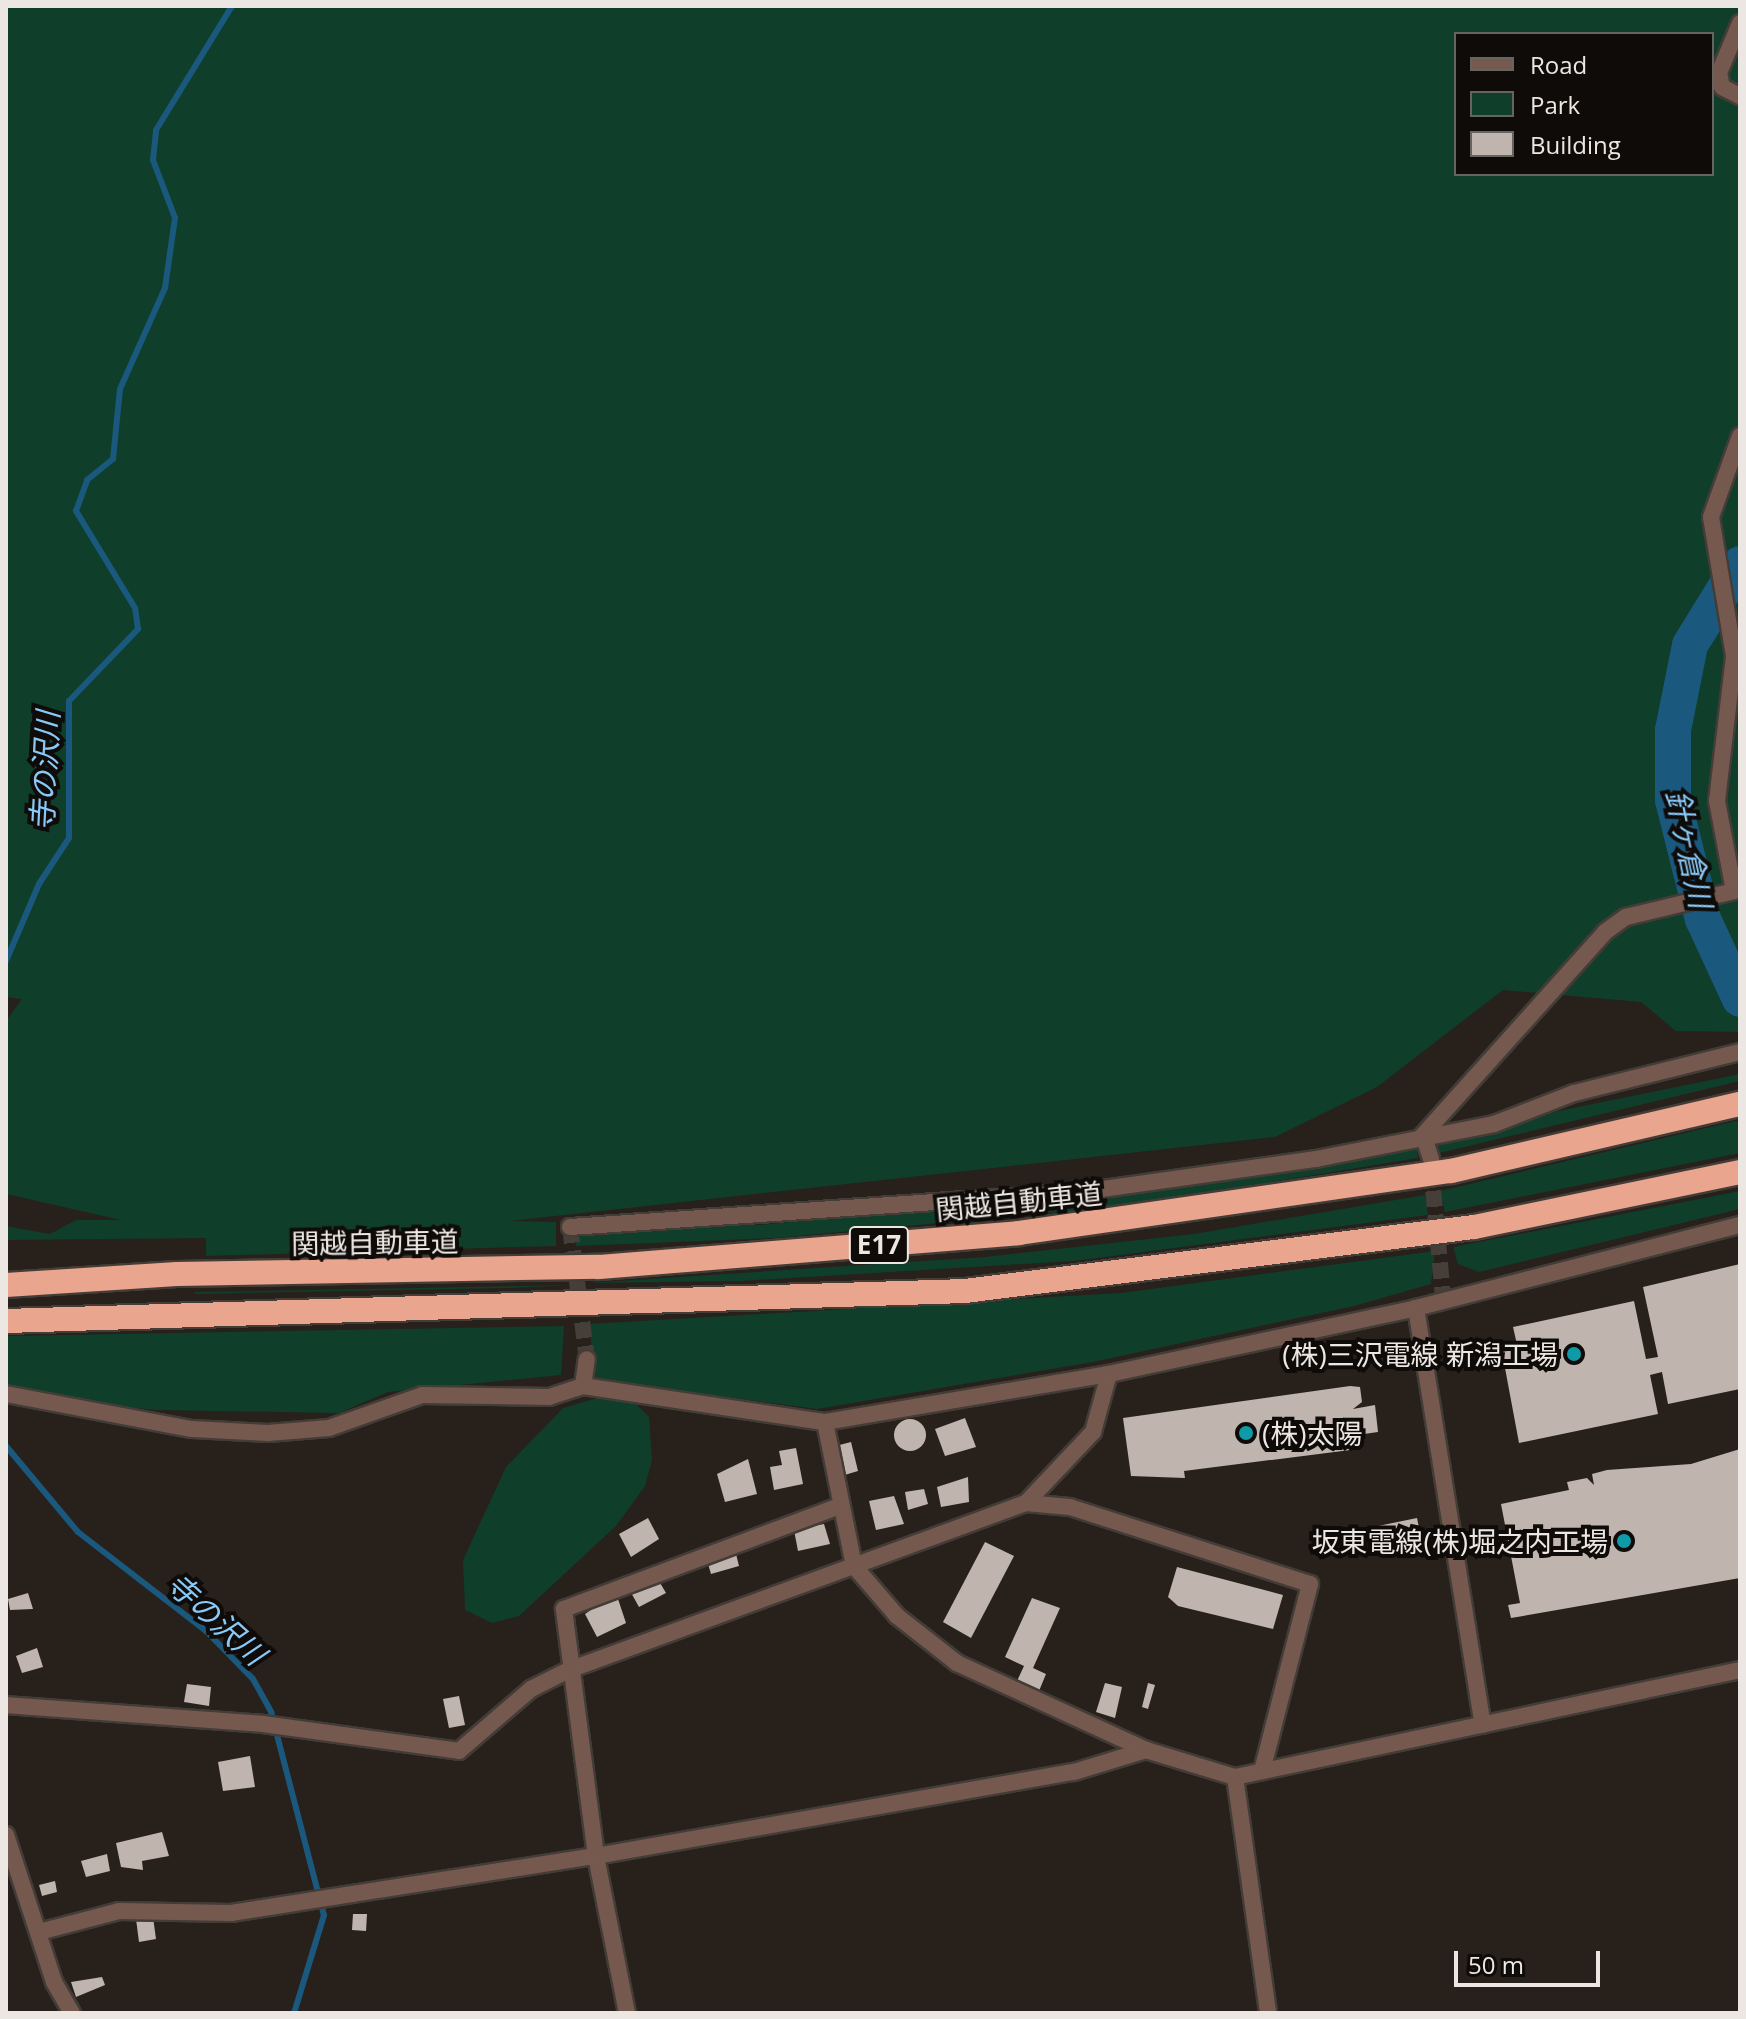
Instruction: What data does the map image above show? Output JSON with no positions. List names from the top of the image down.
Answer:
{
  "streets": {
    "highway": ["関越自動車道", "E17"]
  },
  "water": ["寺の沢川", "針ヶ倉川"],
  "places": ["(株)三沢電線 新潟工場", "(株)太陽", "坂東電線(株)堀之内工場"],
  "legend": ["Road", "Park", "Building"],
  "scale_bar": "50 m"
}
